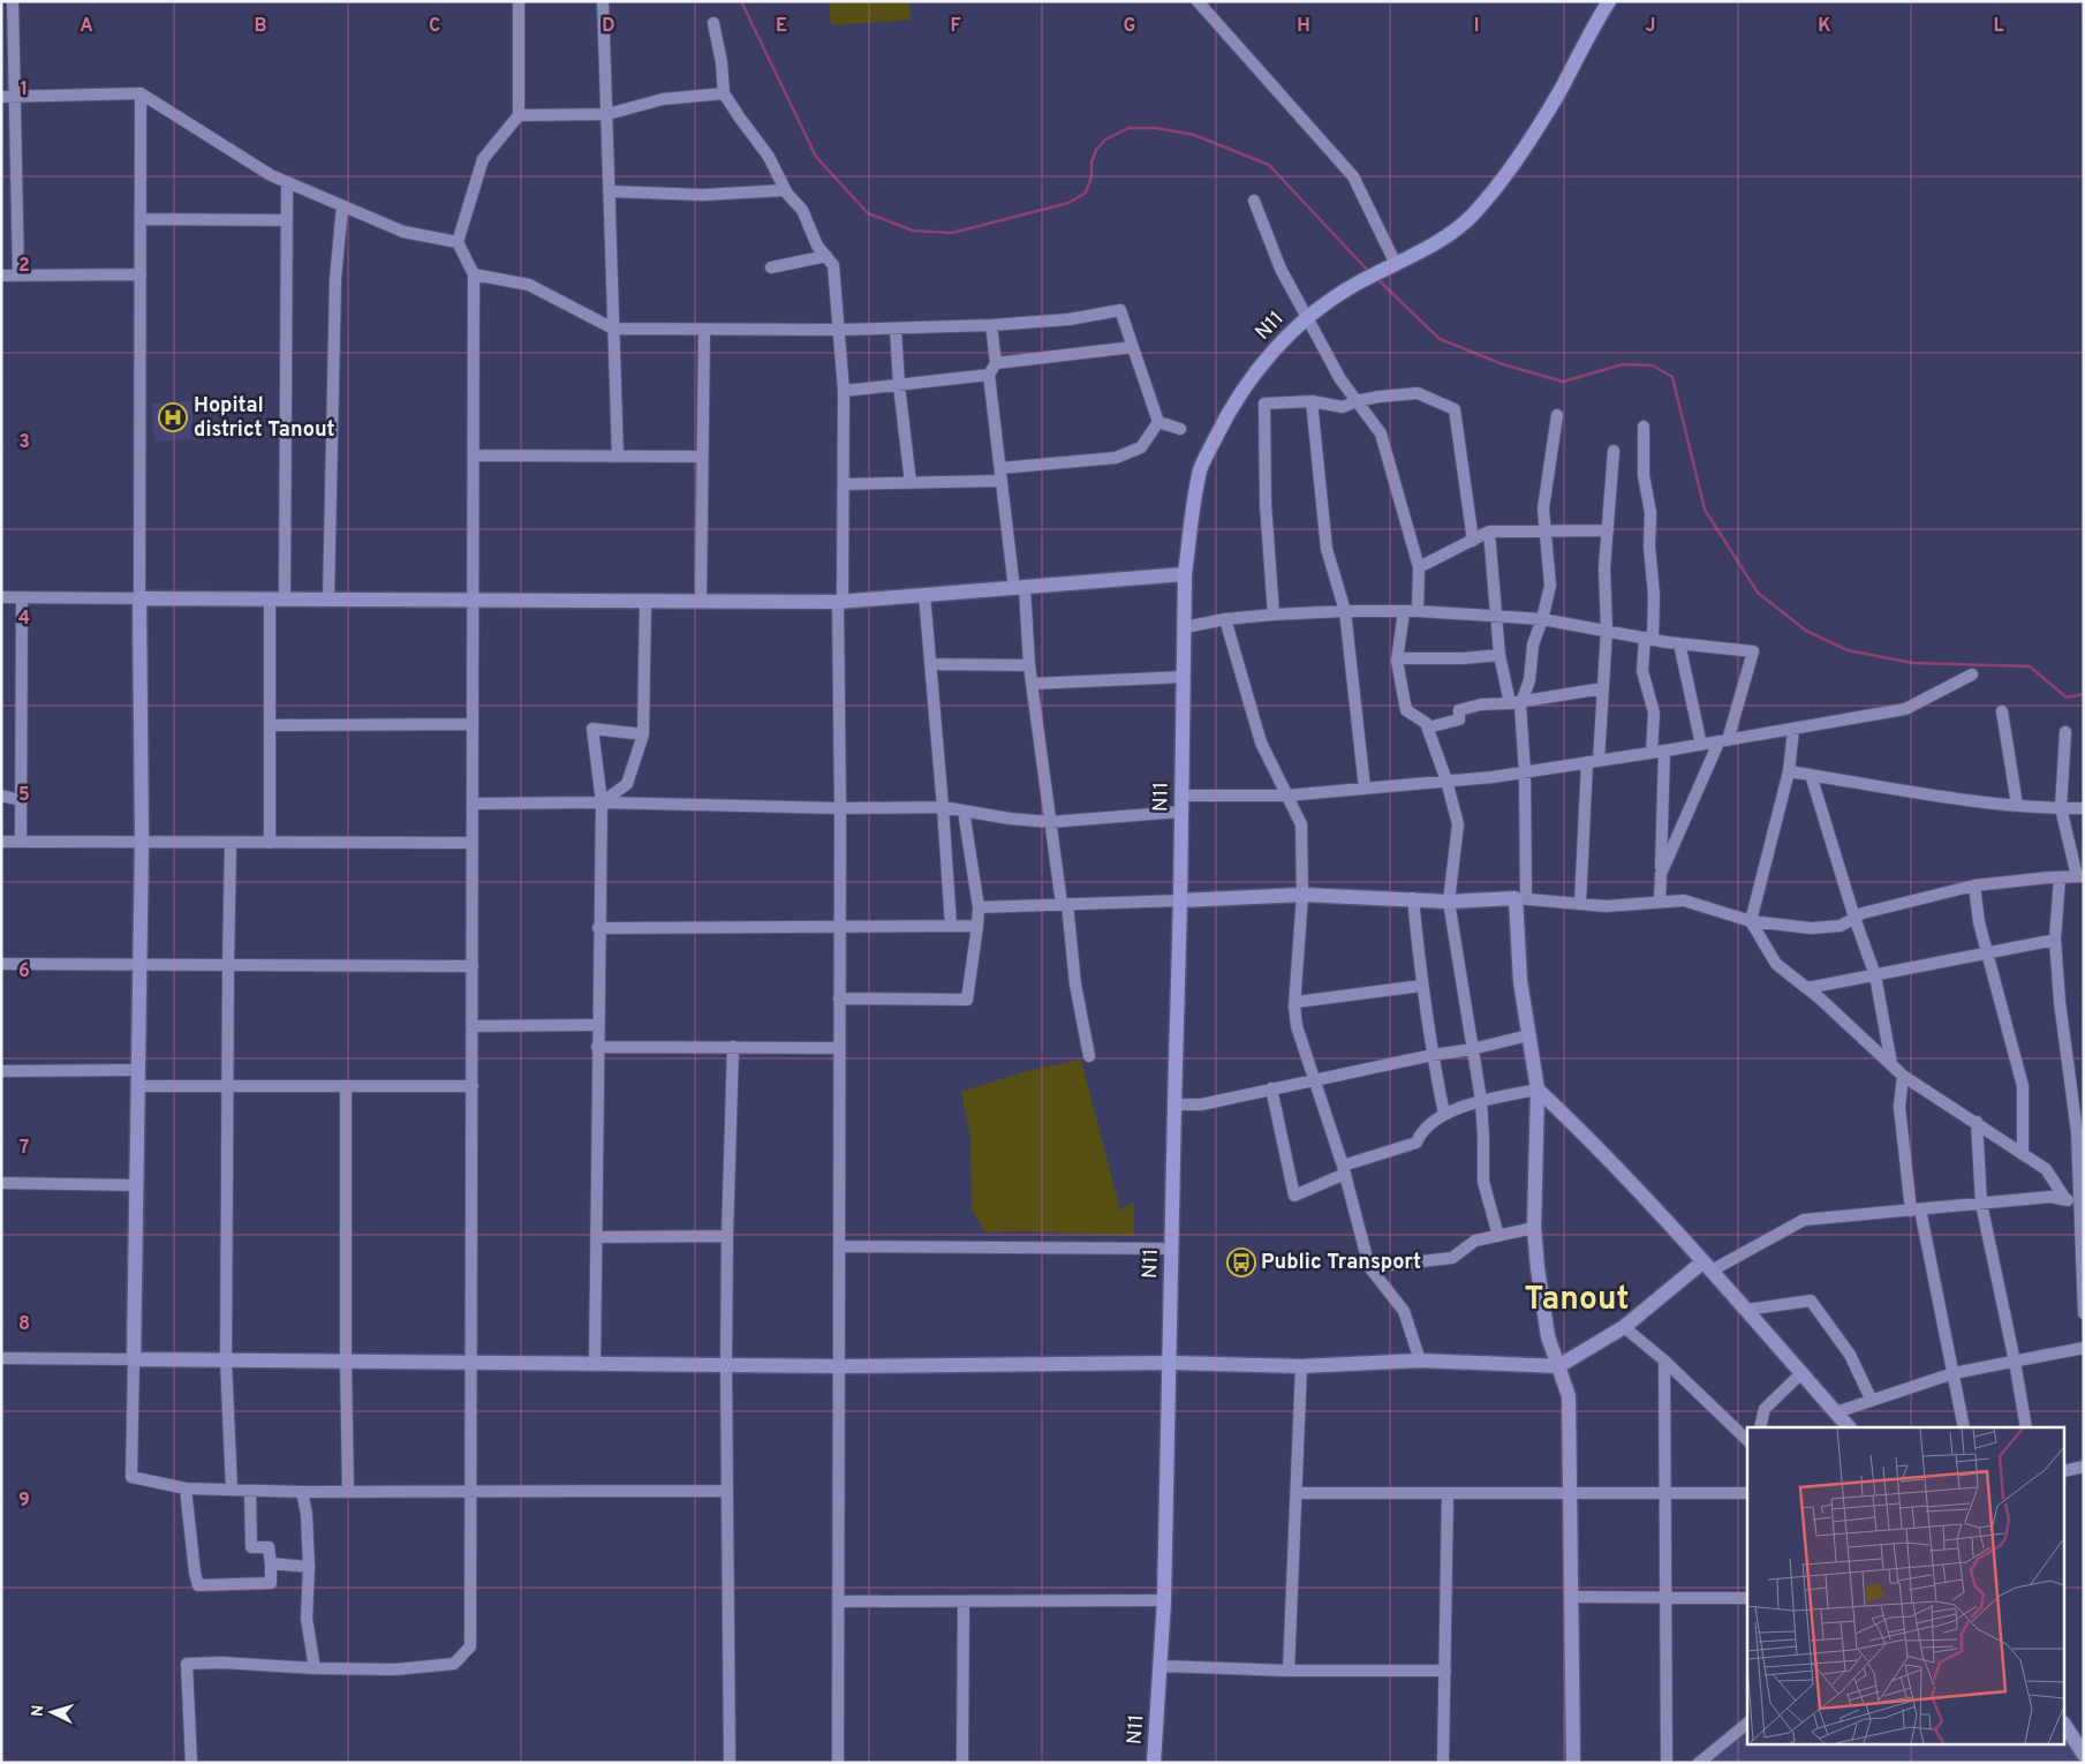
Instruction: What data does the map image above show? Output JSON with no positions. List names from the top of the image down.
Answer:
{
  "streets": {
    "main road": ["N11"]
  },
  "districts": ["Tanout"],
  "places": {
    "hospital": ["Hopital district Tanout"],
    "bus stop": ["Public Transport"]
  },
  "north": "left",
  "grid": {
    "columns": [
      "A",
      "B",
      "C",
      "D",
      "E",
      "F",
      "G",
      "H",
      "I",
      "J",
      "K",
      "L"
    ],
    "rows": [
      "1",
      "2",
      "3",
      "4",
      "5",
      "6",
      "7",
      "8",
      "9"
    ]
  }
}
